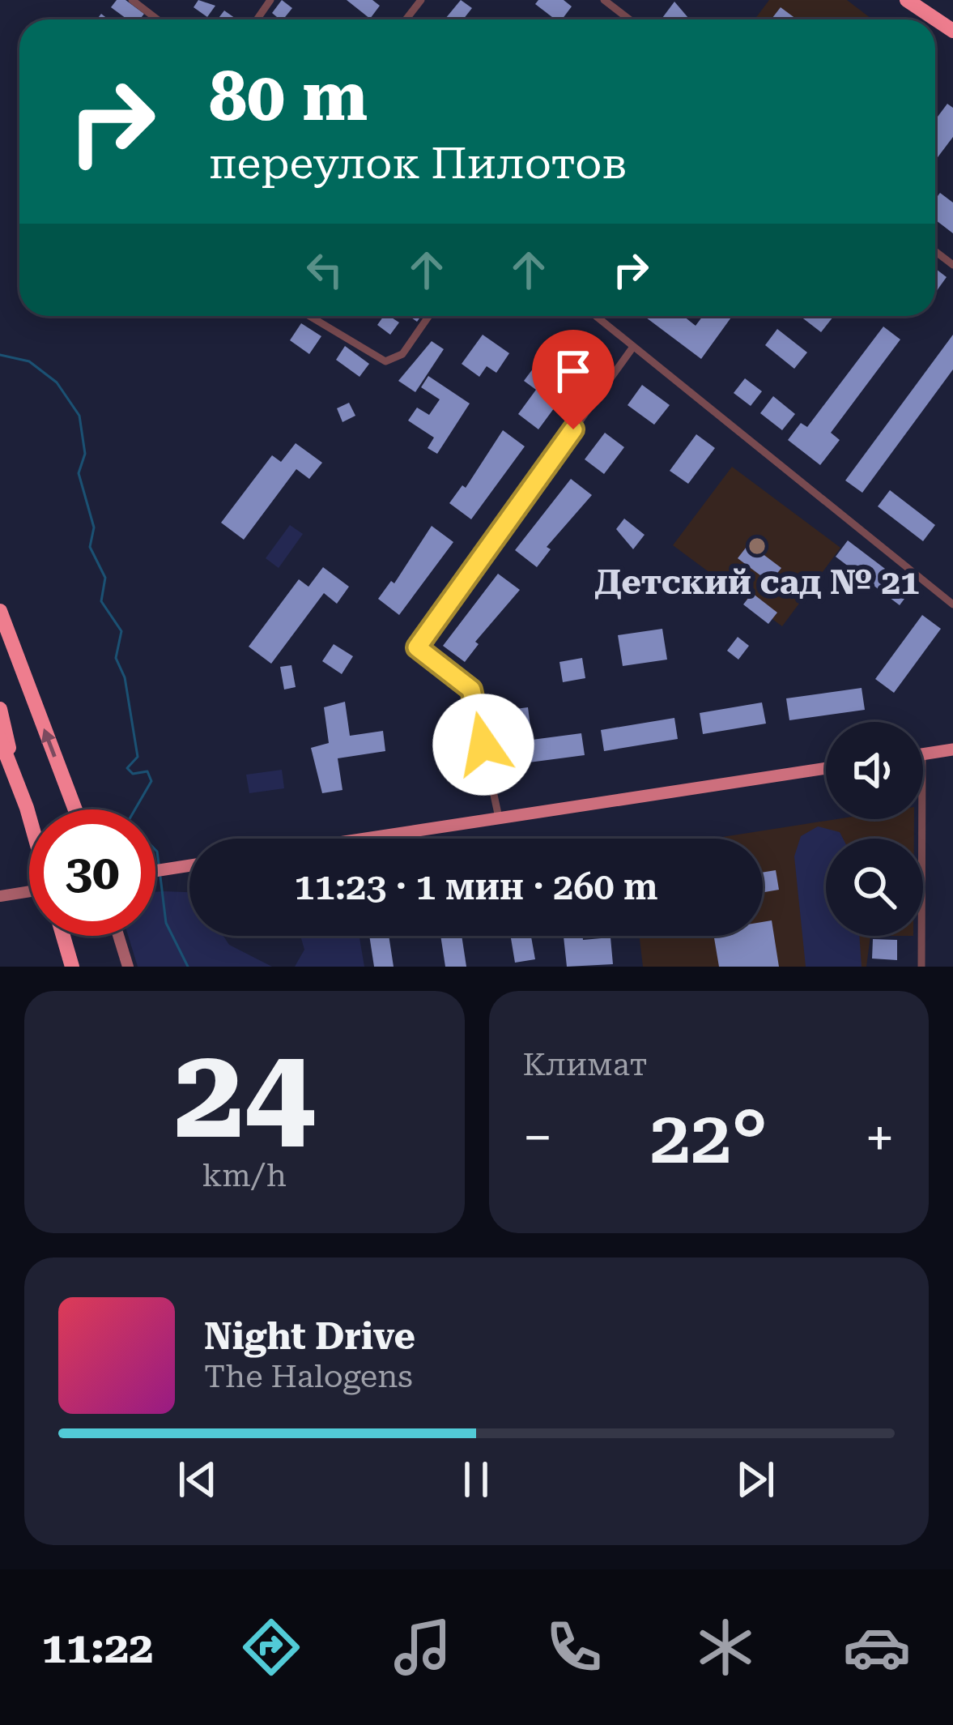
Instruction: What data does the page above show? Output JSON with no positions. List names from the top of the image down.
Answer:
{
  "places": ["Детский сад № 21"],
  "page": {
    "turn": ["80 m", "переулок Пилотов"],
    "limit": "30",
    "trip": "11:23 · 1 мин · 260 m",
    "tile": [
      ["24", "km/h"],
      "Климат"
    ],
    "heat": ["−", "22°", "+"],
    "song": ["Night Drive", "The Halogens"],
    "tabs": "11:22"
  }
}
